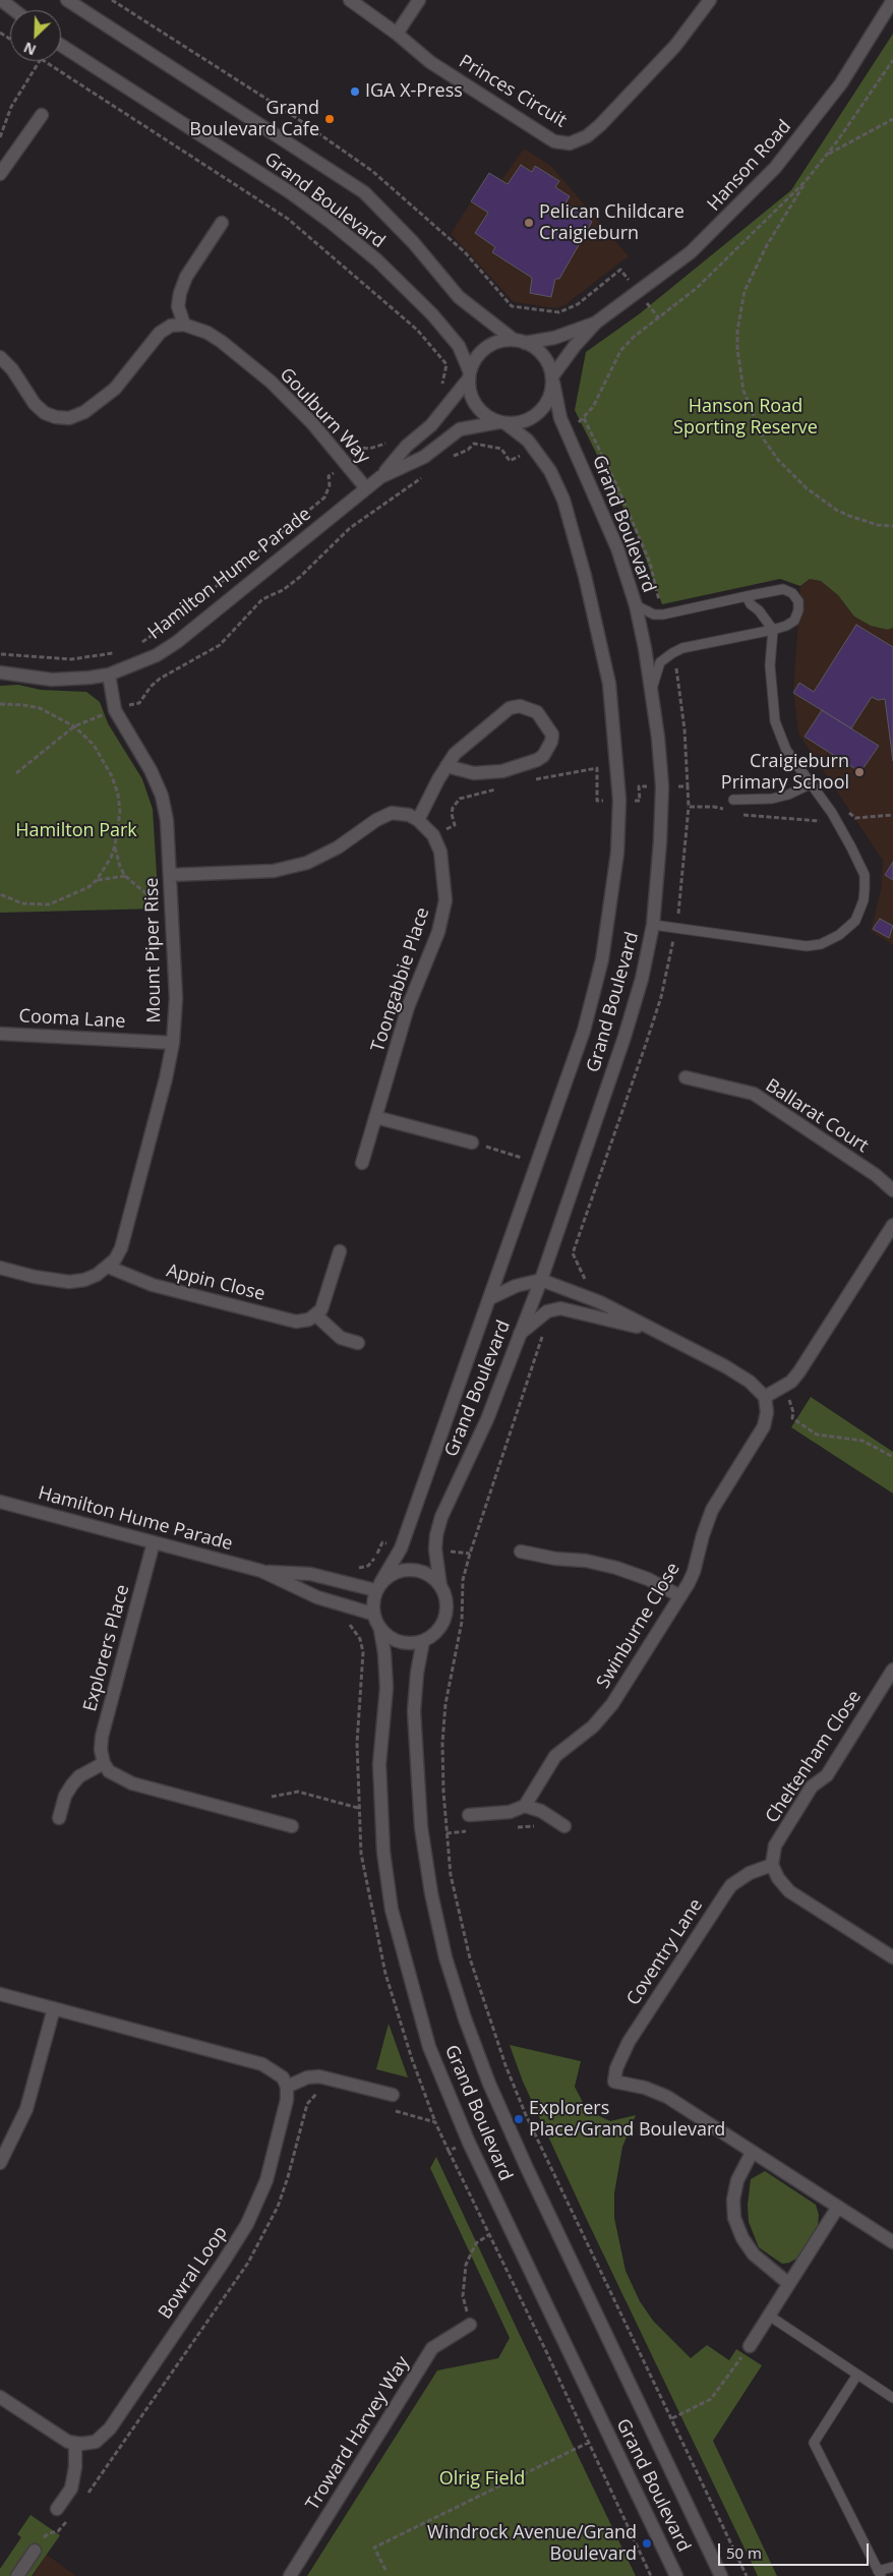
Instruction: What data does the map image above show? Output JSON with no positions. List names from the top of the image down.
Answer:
{
  "streets": {
    "street": [
      "Princes Circuit",
      "Hanson Road",
      "Grand Boulevard",
      "Goulburn Way",
      "Hamilton Hume Parade",
      "Mount Piper Rise",
      "Toongabbie Place",
      "Cooma Lane",
      "Ballarat Court",
      "Appin Close",
      "Swinburne Close",
      "Explorers Place",
      "Cheltenham Close",
      "Coventry Lane",
      "Bowral Loop",
      "Troward Harvey Way"
    ]
  },
  "crossings": [
    ["Hanson Road", "Grand Boulevard"],
    ["Hanson Road", "Hamilton Hume Parade"],
    ["Grand Boulevard", "Hamilton Hume Parade"],
    ["Goulburn Way", "Hamilton Hume Parade"],
    ["Hamilton Hume Parade", "Mount Piper Rise"],
    ["Hamilton Hume Parade", "Explorers Place"],
    ["Mount Piper Rise", "Cooma Lane"],
    ["Mount Piper Rise", "Appin Close"],
    ["Cheltenham Close", "Coventry Lane"]
  ],
  "parks": ["Hanson Road Sporting Reserve", "Hamilton Park", "Olrig Field"],
  "places": [
    "IGA X-Press",
    "Grand Boulevard Cafe",
    "Pelican Childcare Craigieburn",
    "Craigieburn Primary School",
    "Explorers Place/Grand Boulevard",
    "Windrock Avenue/Grand Boulevard"
  ],
  "scale_bar": "50 m",
  "north": "bottom left"
}
